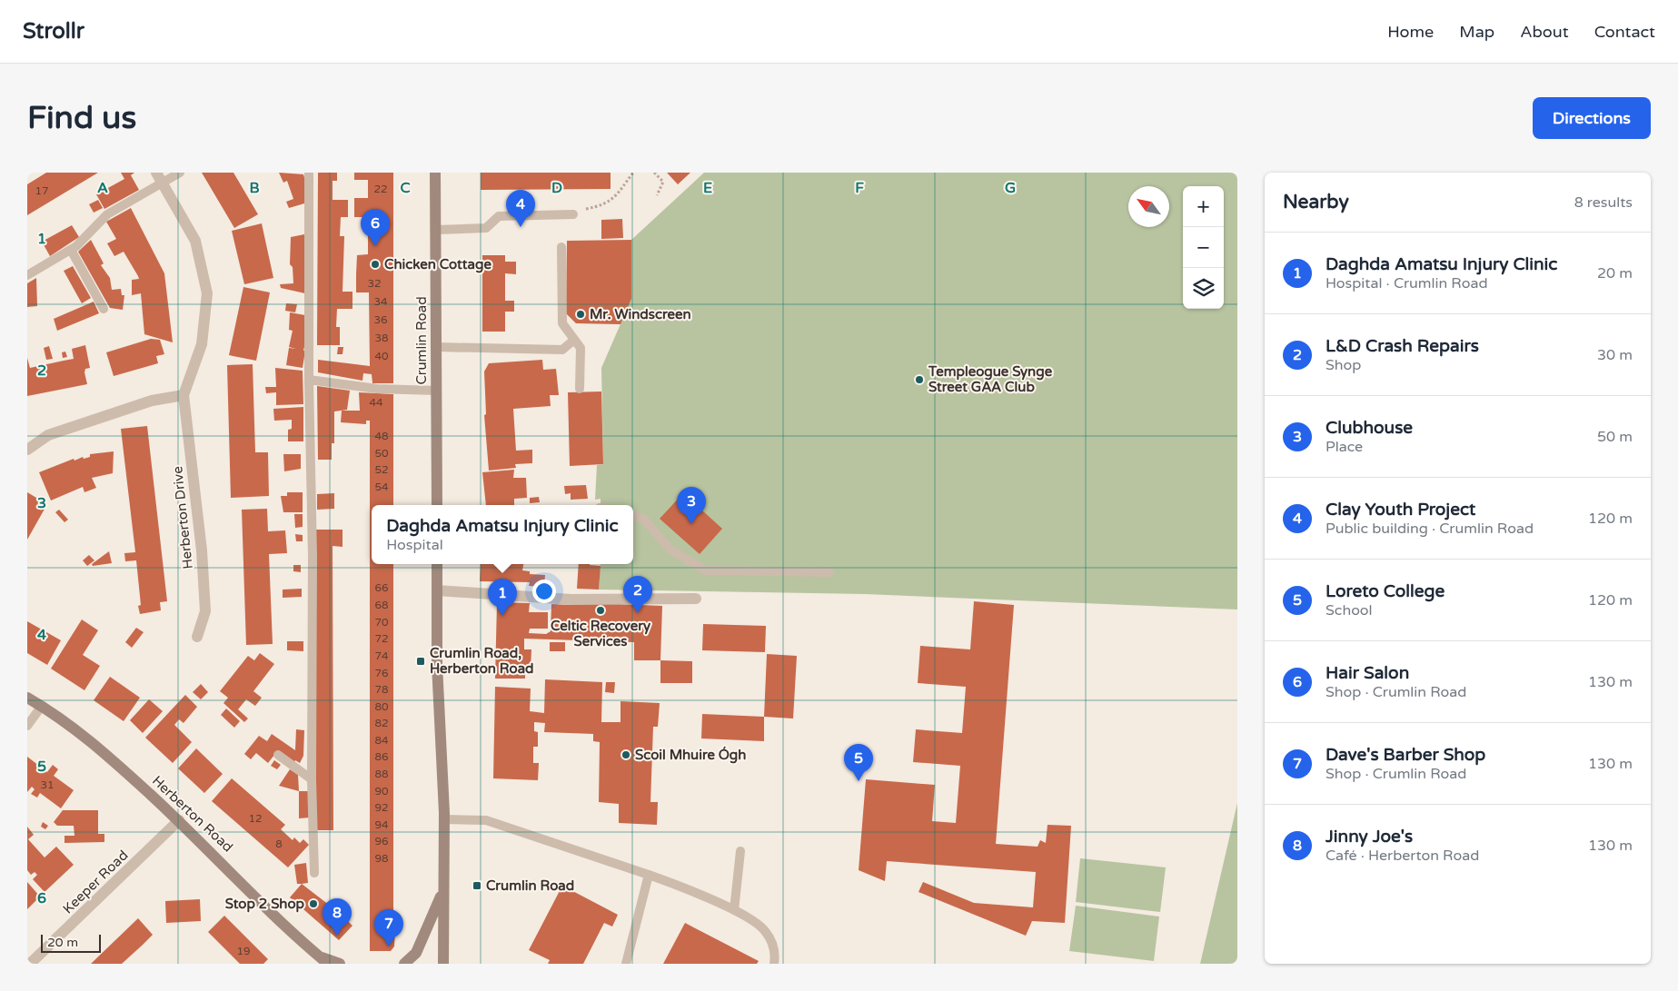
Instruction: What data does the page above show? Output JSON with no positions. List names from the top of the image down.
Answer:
{
  "streets": {
    "main road": ["Crumlin Road", "Herberton Road"],
    "street": ["Herberton Drive", "Keeper Road"]
  },
  "crossings": [
    ["Herberton Road", "Keeper Road"]
  ],
  "places": {
    "other": [
      "Chicken Cottage",
      "Mr. Windscreen",
      "Templeogue Synge Street GAA Club",
      "Celtic Recovery Services",
      "Scoil Mhuire Ógh",
      "Stop 2 Shop"
    ],
    "transit": ["Crumlin Road, Herberton Road", "Crumlin Road"]
  },
  "house_numbers": [
    "22",
    "17",
    "32",
    "34",
    "36",
    "38",
    "40",
    "44",
    "48",
    "50",
    "52",
    "54",
    "66",
    "68",
    "70",
    "72",
    "74",
    "76",
    "78",
    "80",
    "82",
    "84",
    "86",
    "88",
    "31",
    "90",
    "92",
    "12",
    "94",
    "96",
    "8",
    "98",
    "19"
  ],
  "scale_bar": "20 m",
  "north": "top left",
  "page": {
    "header": "Strollr",
    "nav": [
      "Home",
      "Map",
      "About",
      "Contact"
    ],
    "buttons": "Directions",
    "title": "Find us",
    "heading": ["Nearby", "8 results"],
    "map_buttons": ["+", "−"],
    "pins": [
      "4",
      "6",
      "3",
      "2",
      "1",
      "5",
      "8",
      "7"
    ],
    "list": [
      {
        "mark": "1",
        "name": "Daghda Amatsu Injury Clinic",
        "note": "Hospital · Crumlin Road",
        "value": "20 m"
      },
      {
        "mark": "2",
        "name": "L&D Crash Repairs",
        "note": "Shop",
        "value": "30 m"
      },
      {
        "mark": "3",
        "name": "Clubhouse",
        "note": "Place",
        "value": "50 m"
      },
      {
        "mark": "4",
        "name": "Clay Youth Project",
        "note": "Public building · Crumlin Road",
        "value": "120 m"
      },
      {
        "mark": "5",
        "name": "Loreto College",
        "note": "School",
        "value": "120 m"
      },
      {
        "mark": "6",
        "name": "Hair Salon",
        "note": "Shop · Crumlin Road",
        "value": "130 m"
      },
      {
        "mark": "7",
        "name": "Dave's Barber Shop",
        "note": "Shop · Crumlin Road",
        "value": "130 m"
      },
      {
        "mark": "8",
        "name": "Jinny Joe's",
        "note": "Café · Herberton Road",
        "value": "130 m"
      }
    ],
    "popup": ["Daghda Amatsu Injury Clinic", "Hospital"],
    "scale": "20 m"
  },
  "grid": {
    "columns": [
      "A",
      "B",
      "C",
      "D",
      "E",
      "F",
      "G"
    ],
    "rows": [
      "1",
      "2",
      "3",
      "4",
      "5",
      "6"
    ]
  }
}
